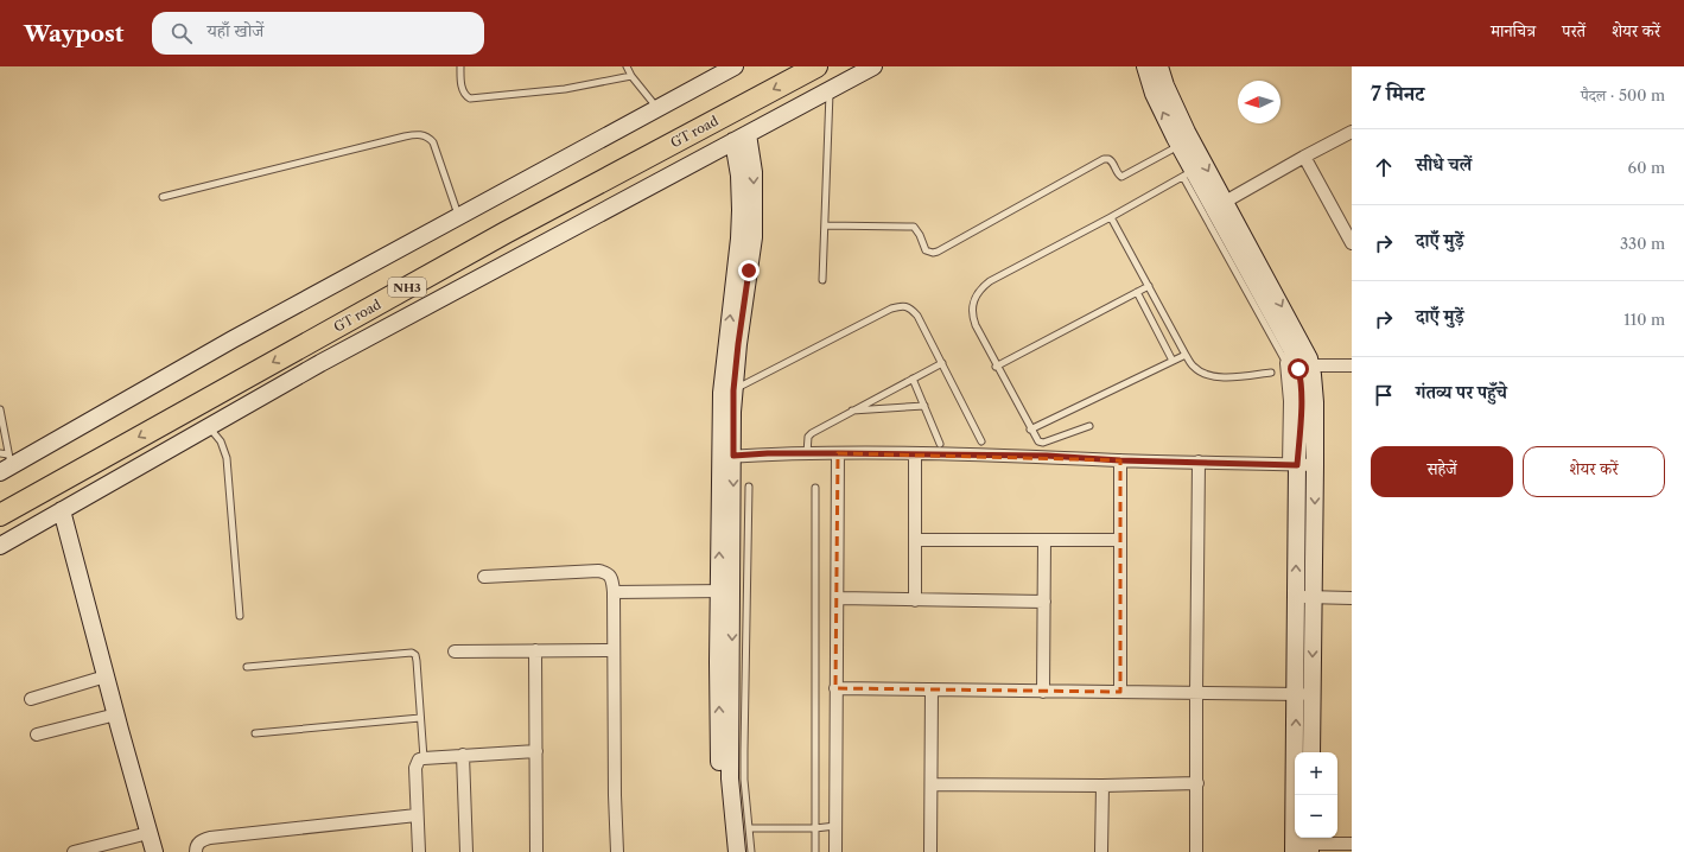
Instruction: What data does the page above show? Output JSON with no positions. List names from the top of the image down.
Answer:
{
  "streets": {
    "highway": ["GT road", "NH3"]
  },
  "north": "left",
  "page": {
    "header": "Waypost",
    "search": "यहाँ खोजें",
    "nav": ["मानचित्र", "परतें", "शेयर करें"],
    "heading": ["7 मिनट", "पैदल · 500 m"],
    "list": [
      ["सीधे चलें", "60 m"],
      ["दाएँ मुड़ें", "330 m"],
      ["दाएँ मुड़ें", "110 m"],
      "गंतव्य पर पहुँचे"
    ],
    "buttons": ["सहेजें", "शेयर करें"],
    "map_buttons": ["+", "−"]
  }
}
